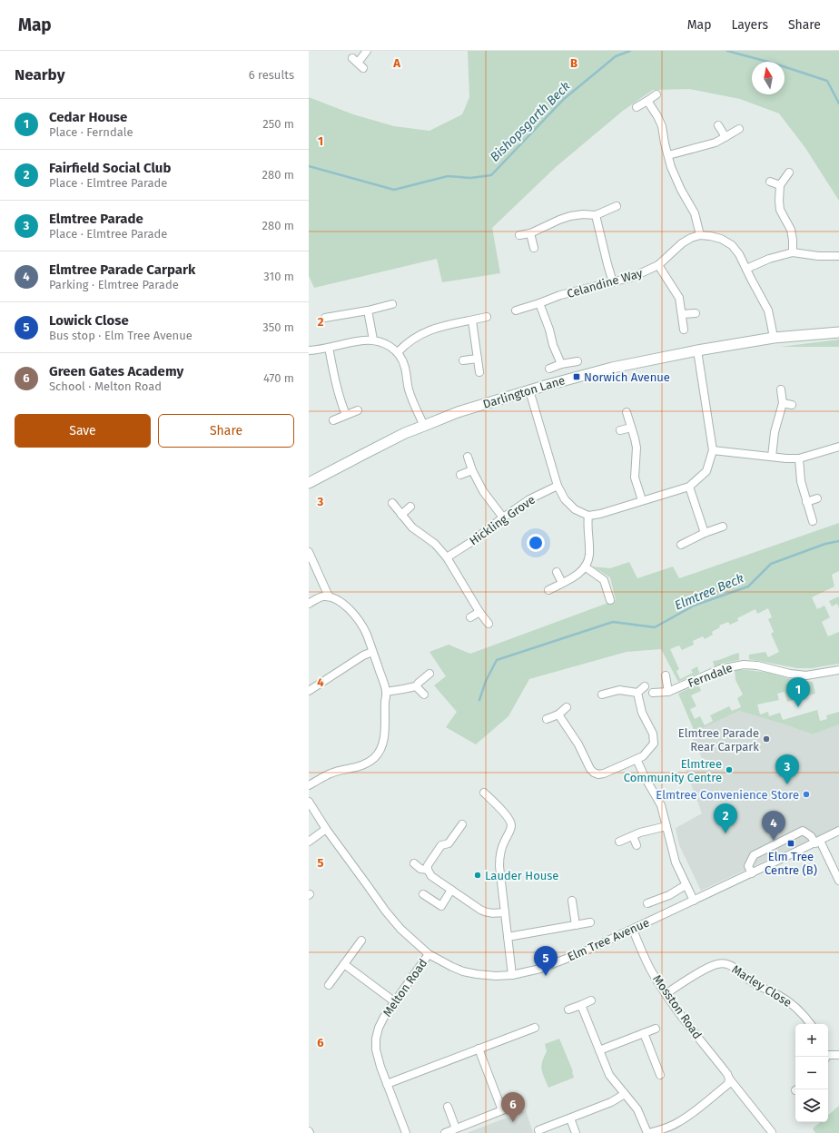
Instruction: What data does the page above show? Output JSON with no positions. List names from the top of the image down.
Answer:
{
  "streets": {
    "street": [
      "Celandine Way",
      "Darlington Lane",
      "Hickling Grove",
      "Ferndale",
      "Elm Tree Avenue",
      "Marley Close",
      "Melton Road",
      "Mosston Road"
    ]
  },
  "crossings": [
    ["Elm Tree Avenue", "Melton Road"],
    ["Elm Tree Avenue", "Mosston Road"],
    ["Marley Close", "Mosston Road"]
  ],
  "water": ["Bishopsgarth Beck", "Elmtree Beck"],
  "places": {
    "transit": ["Norwich Avenue", "Elm Tree Centre (B)"],
    "other": [
      "Elmtree Parade Rear Carpark",
      "Elmtree Community Centre",
      "Elmtree Convenience Store",
      "Lauder House"
    ]
  },
  "north": "top",
  "page": {
    "header": "Map",
    "nav": ["Map", "Layers", "Share"],
    "heading": ["Nearby", "6 results"],
    "list": [
      {
        "mark": "1",
        "name": "Cedar House",
        "note": "Place · Ferndale",
        "value": "250 m"
      },
      {
        "mark": "2",
        "name": "Fairfield Social Club",
        "note": "Place · Elmtree Parade",
        "value": "280 m"
      },
      {
        "mark": "3",
        "name": "Elmtree Parade",
        "note": "Place · Elmtree Parade",
        "value": "280 m"
      },
      {
        "mark": "4",
        "name": "Elmtree Parade Carpark",
        "note": "Parking · Elmtree Parade",
        "value": "310 m"
      },
      {
        "mark": "5",
        "name": "Lowick Close",
        "note": "Bus stop · Elm Tree Avenue",
        "value": "350 m"
      },
      {
        "mark": "6",
        "name": "Green Gates Academy",
        "note": "School · Melton Road",
        "value": "470 m"
      }
    ],
    "buttons": ["Save", "Share"],
    "pins": [
      "1",
      "3",
      "2",
      "4",
      "5",
      "6"
    ],
    "map_buttons": ["+", "−"]
  },
  "grid": {
    "columns": ["A", "B"],
    "rows": [
      "1",
      "2",
      "3",
      "4",
      "5",
      "6"
    ]
  }
}
